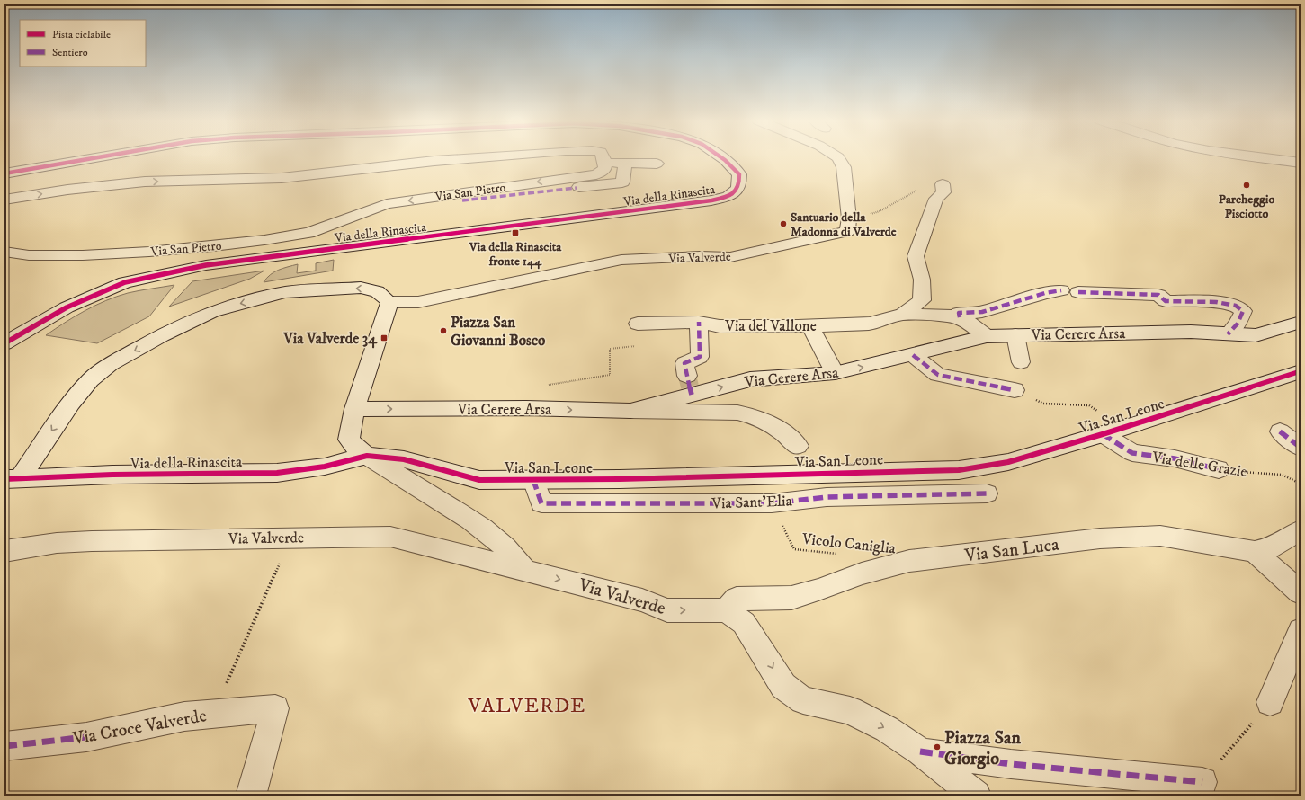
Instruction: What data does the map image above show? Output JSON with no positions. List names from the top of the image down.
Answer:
{
  "streets": {
    "street": [
      "Via San Pietro",
      "Via della Rinascita",
      "Via Valverde",
      "Via del Vallone",
      "Via Cerere Arsa",
      "Via San Leone",
      "Via delle Grazie",
      "Via Sant'Elia",
      "Via San Luca",
      "Via Croce Valverde"
    ],
    "path": ["Vicolo Caniglia"]
  },
  "crossings": [
    ["Via della Rinascita", "Via San Leone"],
    ["Via Valverde", "Via San Luca"],
    ["Via del Vallone", "Via Cerere Arsa"],
    ["Via San Leone", "Via delle Grazie"],
    ["Via San Leone", "Via Sant'Elia"],
    ["Via Sant'Elia", "Vicolo Caniglia"]
  ],
  "one_way": ["Via Cerere Arsa"],
  "districts": ["VALVERDE"],
  "places": {
    "other": [
      "Parcheggio Pisciotto",
      "Santuario della Madonna di Valverde",
      "Piazza San Giovanni Bosco",
      "Piazza San Giorgio"
    ],
    "transit": ["Via della Rinascita fronte 144", "Via Valverde 34"]
  },
  "legend": ["Pista ciclabile", "Sentiero"]
}
